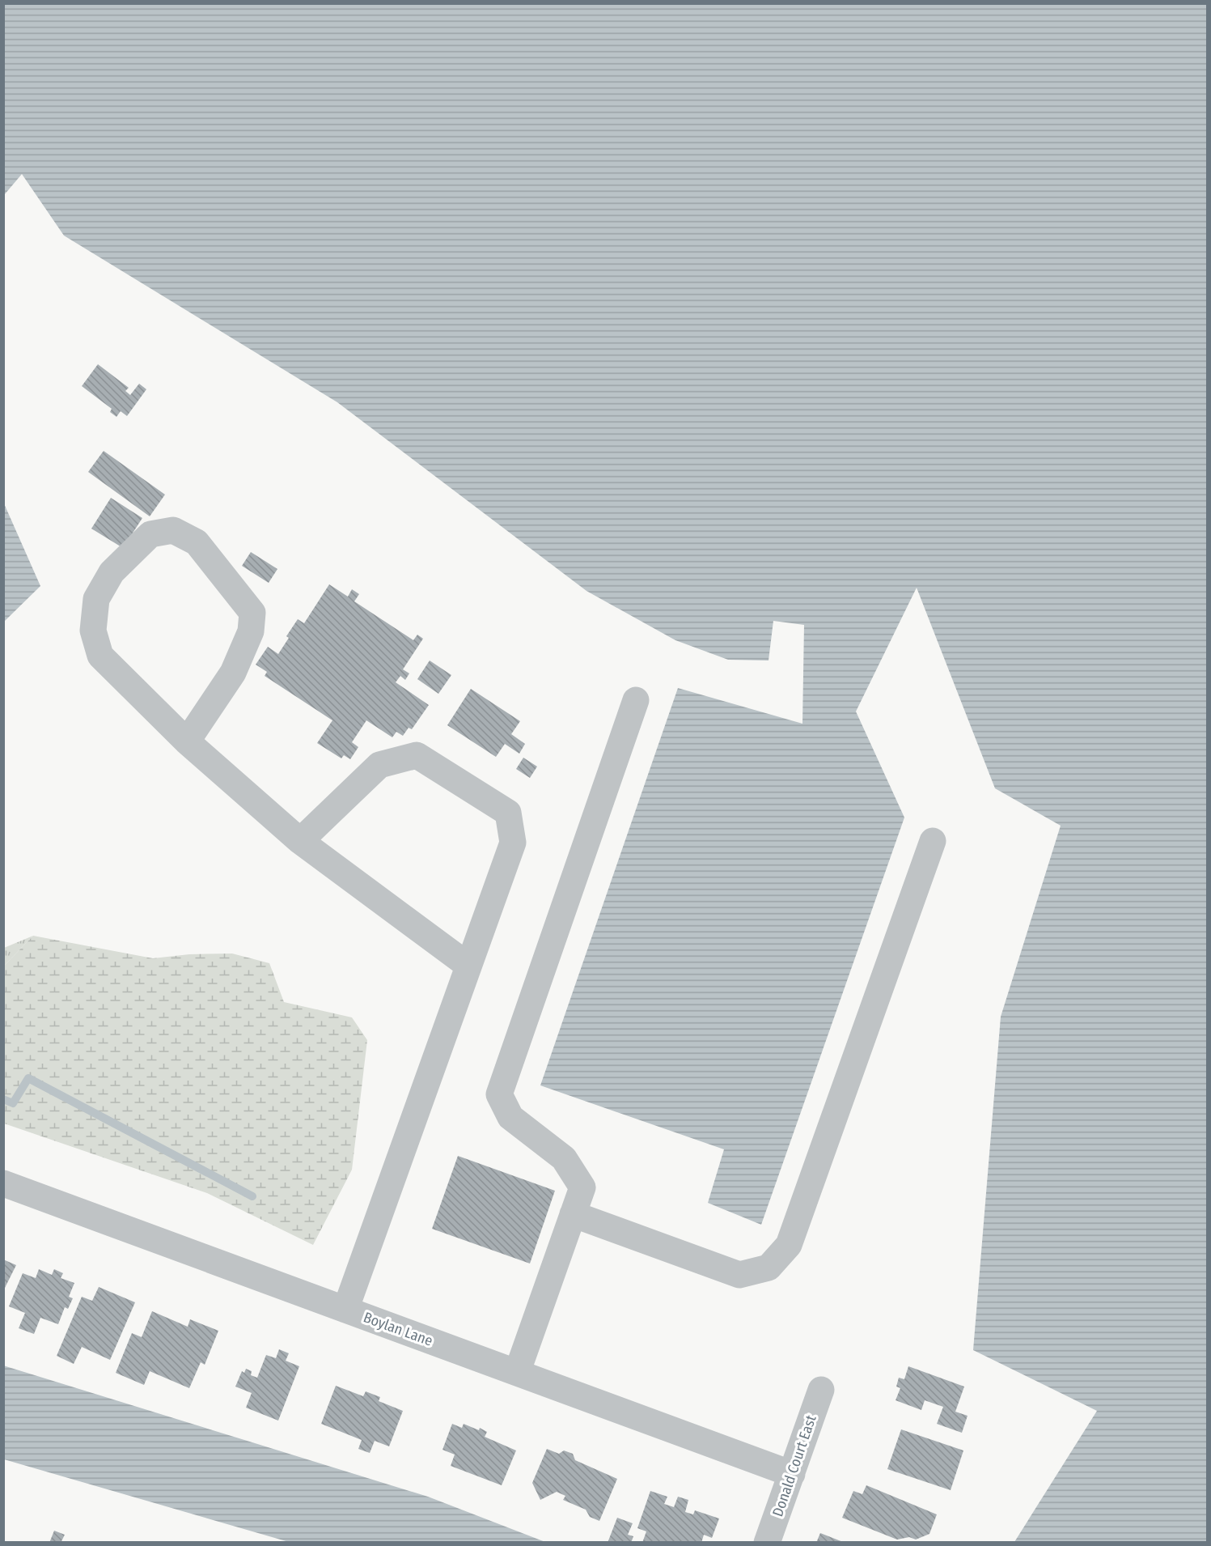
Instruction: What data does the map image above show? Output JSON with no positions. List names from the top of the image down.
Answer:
{
  "streets": {
    "street": ["Boylan Lane", "Donald Court East"]
  },
  "crossings": [
    ["Boylan Lane", "Donald Court East"]
  ]
}
